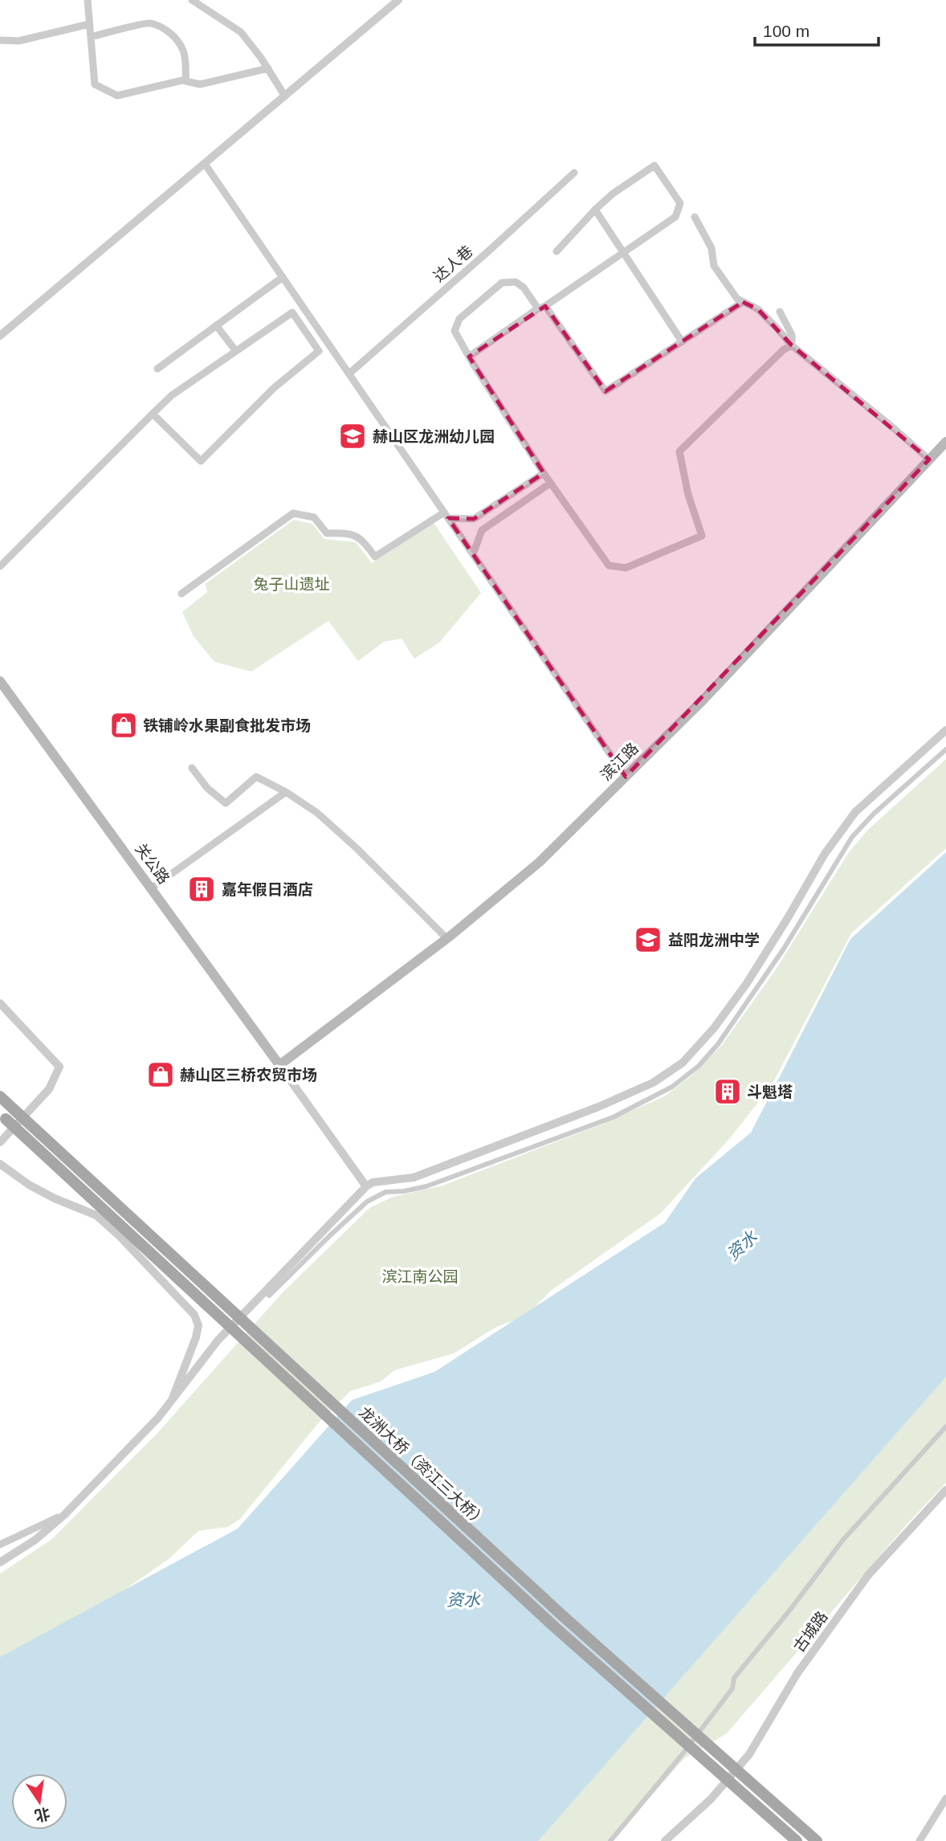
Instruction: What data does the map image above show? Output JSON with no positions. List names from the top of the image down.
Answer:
{
  "streets": {
    "main road": ["滨江路", "关公路", "龙洲大桥（资江三大桥）"],
    "street": ["达人巷", "古城路"]
  },
  "crossings": [
    ["滨江路", "关公路"]
  ],
  "water": ["资水"],
  "parks": ["兔子山遗址", "滨江南公园"],
  "places": {
    "school or university": ["赫山区龙洲幼儿园", "益阳龙洲中学"],
    "shop": ["铁铺岭水果副食批发市场", "赫山区三桥农贸市场"],
    "building": ["嘉年假日酒店", "斗魁塔"]
  },
  "scale_bar": "100 m",
  "north": "bottom"
}
